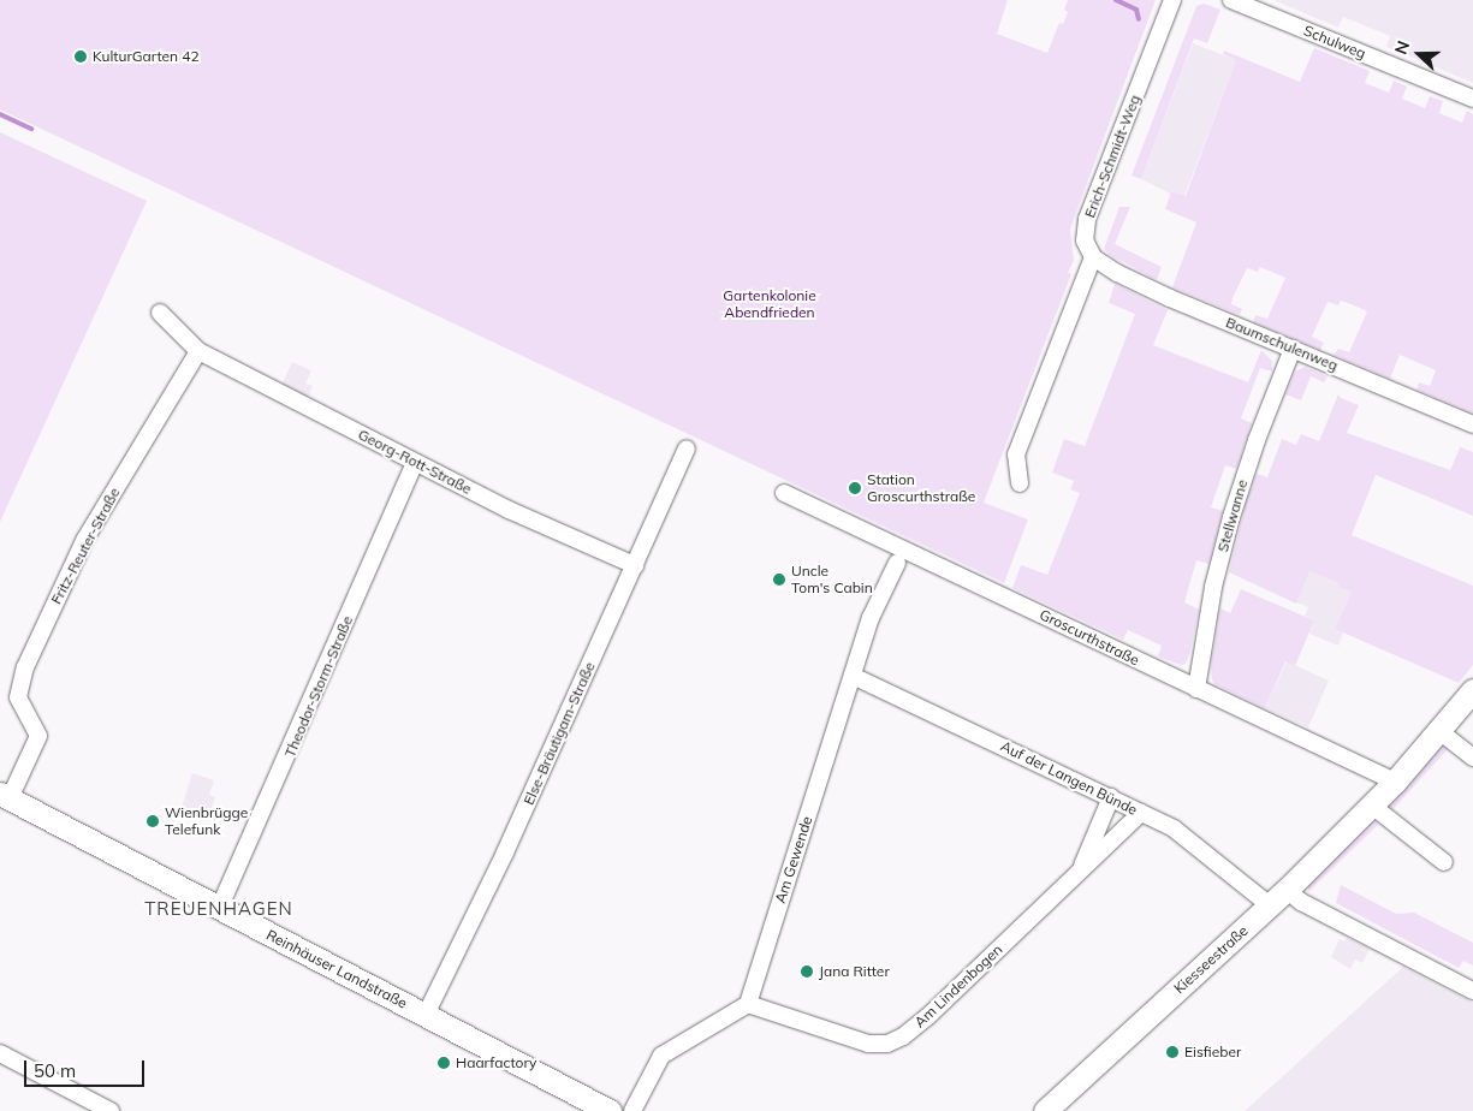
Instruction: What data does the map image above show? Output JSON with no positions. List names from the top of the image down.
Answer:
{
  "streets": {
    "main road": ["Kiesseestraße", "Reinhäuser Landstraße"],
    "street": [
      "Schulweg",
      "Erich-Schmidt-Weg",
      "Baumschulenweg",
      "Georg-Rott-Straße",
      "Stellwanne",
      "Fritz-Reuter-Straße",
      "Groscurthstraße",
      "Theodor-Storm-Straße",
      "Else-Bräutigam-Straße",
      "Auf der Langen Bünde",
      "Am Gewende",
      "Am Lindenbogen"
    ]
  },
  "crossings": [
    ["Erich-Schmidt-Weg", "Baumschulenweg"],
    ["Baumschulenweg", "Stellwanne"],
    ["Georg-Rott-Straße", "Fritz-Reuter-Straße"],
    ["Georg-Rott-Straße", "Theodor-Storm-Straße"],
    ["Georg-Rott-Straße", "Else-Bräutigam-Straße"],
    ["Stellwanne", "Groscurthstraße"],
    ["Fritz-Reuter-Straße", "Reinhäuser Landstraße"],
    ["Groscurthstraße", "Kiesseestraße"],
    ["Theodor-Storm-Straße", "Reinhäuser Landstraße"],
    ["Else-Bräutigam-Straße", "Reinhäuser Landstraße"],
    ["Auf der Langen Bünde", "Am Gewende"],
    ["Auf der Langen Bünde", "Kiesseestraße"],
    ["Auf der Langen Bünde", "Am Lindenbogen"],
    ["Am Gewende", "Am Lindenbogen"]
  ],
  "districts": ["TREUENHAGEN"],
  "parks": ["Gartenkolonie Abendfrieden"],
  "places": [
    "KulturGarten 42",
    "Station Groscurthstraße",
    "Uncle Tom's Cabin",
    "Wienbrügge Telefunk",
    "Jana Ritter",
    "Eisfieber",
    "Haarfactory"
  ],
  "scale_bar": "50 m",
  "north": "left"
}
